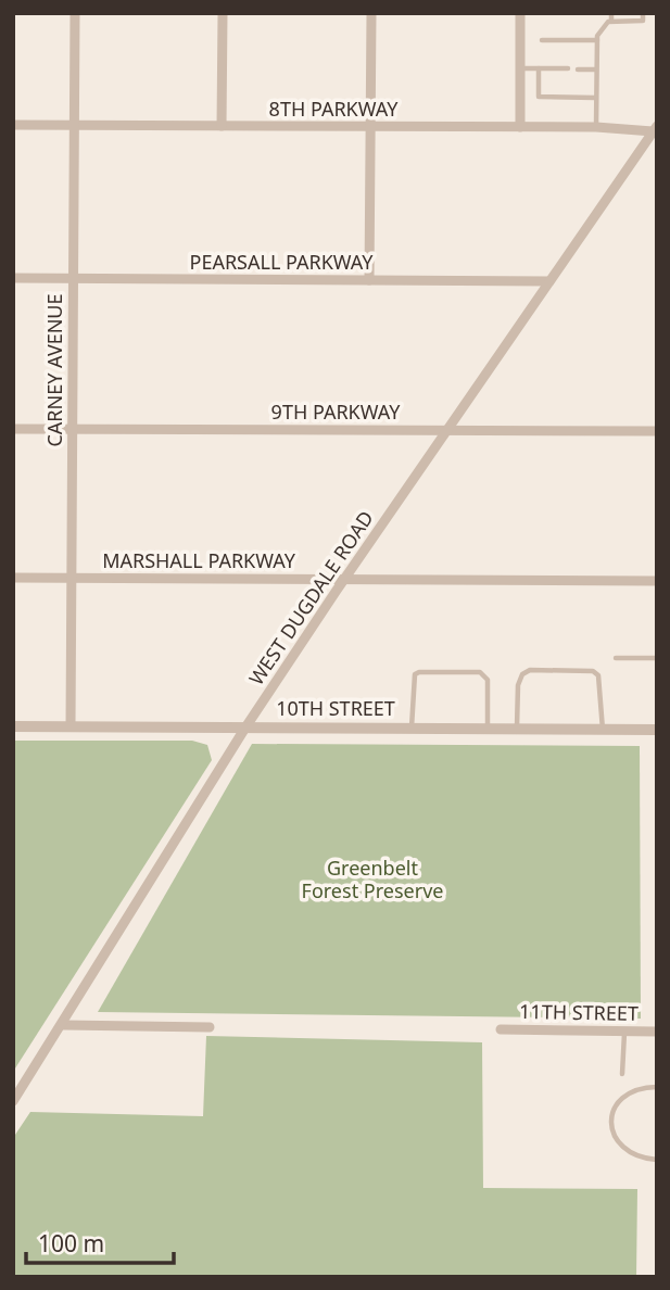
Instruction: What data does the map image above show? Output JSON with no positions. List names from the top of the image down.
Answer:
{
  "streets": {
    "street": [
      "8TH PARKWAY",
      "PEARSALL PARKWAY",
      "CARNEY AVENUE",
      "9TH PARKWAY",
      "MARSHALL PARKWAY",
      "WEST DUGDALE ROAD",
      "10TH STREET",
      "11TH STREET"
    ]
  },
  "crossings": [
    ["8TH PARKWAY", "CARNEY AVENUE"],
    ["8TH PARKWAY", "WEST DUGDALE ROAD"],
    ["PEARSALL PARKWAY", "CARNEY AVENUE"],
    ["PEARSALL PARKWAY", "WEST DUGDALE ROAD"],
    ["CARNEY AVENUE", "9TH PARKWAY"],
    ["CARNEY AVENUE", "MARSHALL PARKWAY"],
    ["CARNEY AVENUE", "10TH STREET"],
    ["9TH PARKWAY", "WEST DUGDALE ROAD"],
    ["MARSHALL PARKWAY", "WEST DUGDALE ROAD"],
    ["WEST DUGDALE ROAD", "10TH STREET"]
  ],
  "parks": ["Greenbelt Forest Preserve"],
  "scale_bar": "100 m"
}
